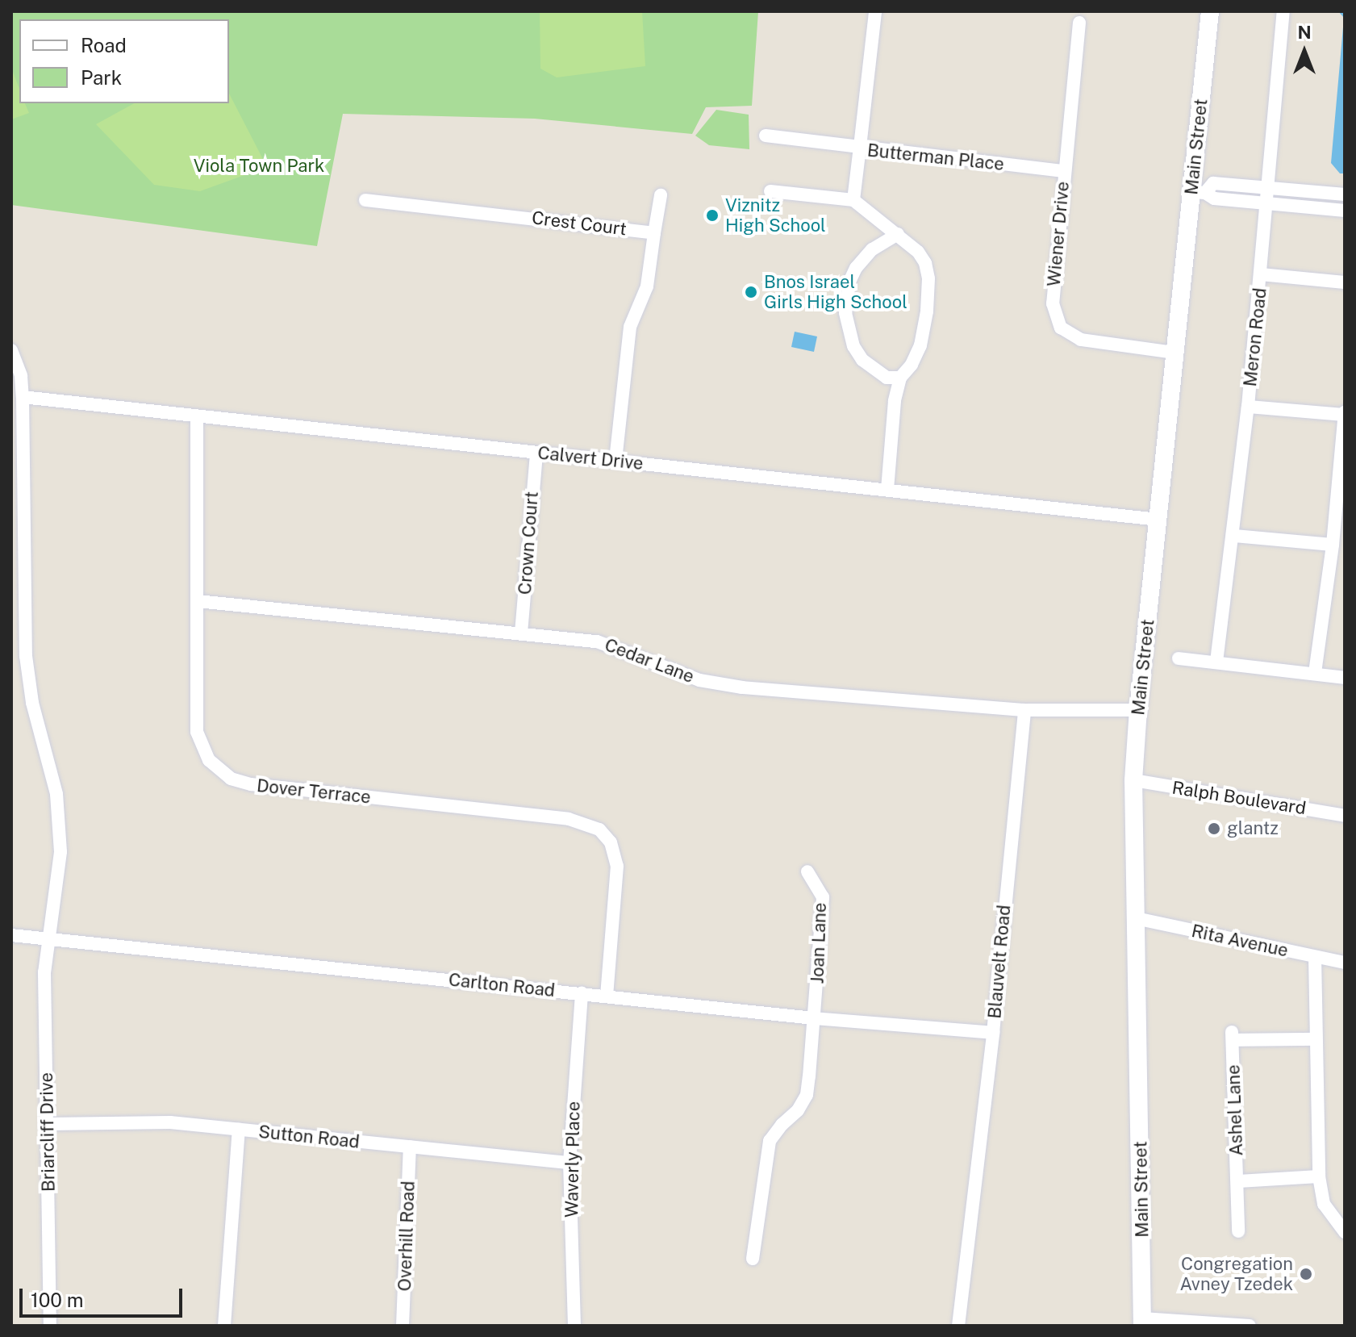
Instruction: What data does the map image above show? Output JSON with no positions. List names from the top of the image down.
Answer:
{
  "streets": {
    "main road": ["Main Street"],
    "street": [
      "Butterman Place",
      "Crest Court",
      "Wiener Drive",
      "Meron Road",
      "Calvert Drive",
      "Crown Court",
      "Cedar Lane",
      "Dover Terrace",
      "Ralph Boulevard",
      "Rita Avenue",
      "Joan Lane",
      "Blauvelt Road",
      "Carlton Road",
      "Ashel Lane",
      "Briarcliff Drive",
      "Sutton Road",
      "Waverly Place",
      "Overhill Road"
    ]
  },
  "crossings": [
    ["Main Street", "Wiener Drive"],
    ["Main Street", "Calvert Drive"],
    ["Main Street", "Ralph Boulevard"],
    ["Main Street", "Rita Avenue"],
    ["Butterman Place", "Wiener Drive"],
    ["Calvert Drive", "Crown Court"],
    ["Calvert Drive", "Dover Terrace"],
    ["Calvert Drive", "Briarcliff Drive"],
    ["Crown Court", "Cedar Lane"],
    ["Cedar Lane", "Dover Terrace"],
    ["Cedar Lane", "Blauvelt Road"],
    ["Dover Terrace", "Carlton Road"],
    ["Joan Lane", "Carlton Road"],
    ["Blauvelt Road", "Carlton Road"],
    ["Carlton Road", "Briarcliff Drive"],
    ["Carlton Road", "Waverly Place"],
    ["Briarcliff Drive", "Sutton Road"],
    ["Sutton Road", "Waverly Place"],
    ["Sutton Road", "Overhill Road"]
  ],
  "parks": ["Viola Town Park"],
  "places": [
    "Viznitz High School",
    "Bnos Israel Girls High School",
    "glantz",
    "Congregation Avney Tzedek"
  ],
  "legend": ["Road", "Park"],
  "scale_bar": "100 m",
  "north": "top"
}
